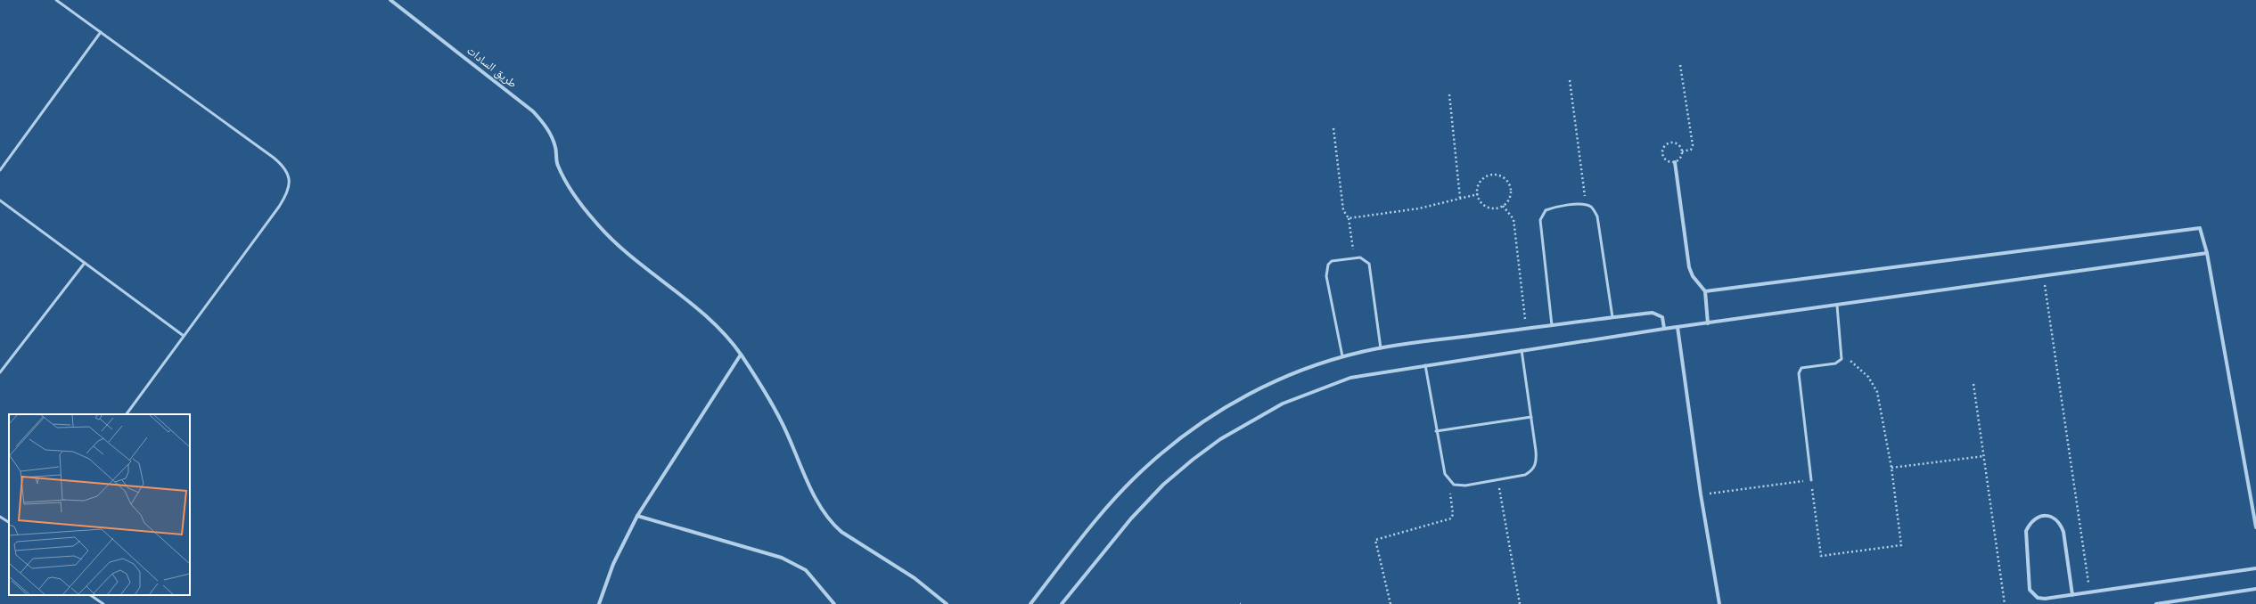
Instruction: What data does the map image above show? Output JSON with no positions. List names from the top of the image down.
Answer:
{
  "streets": {
    "street": ["طريق السادات"]
  }
}
